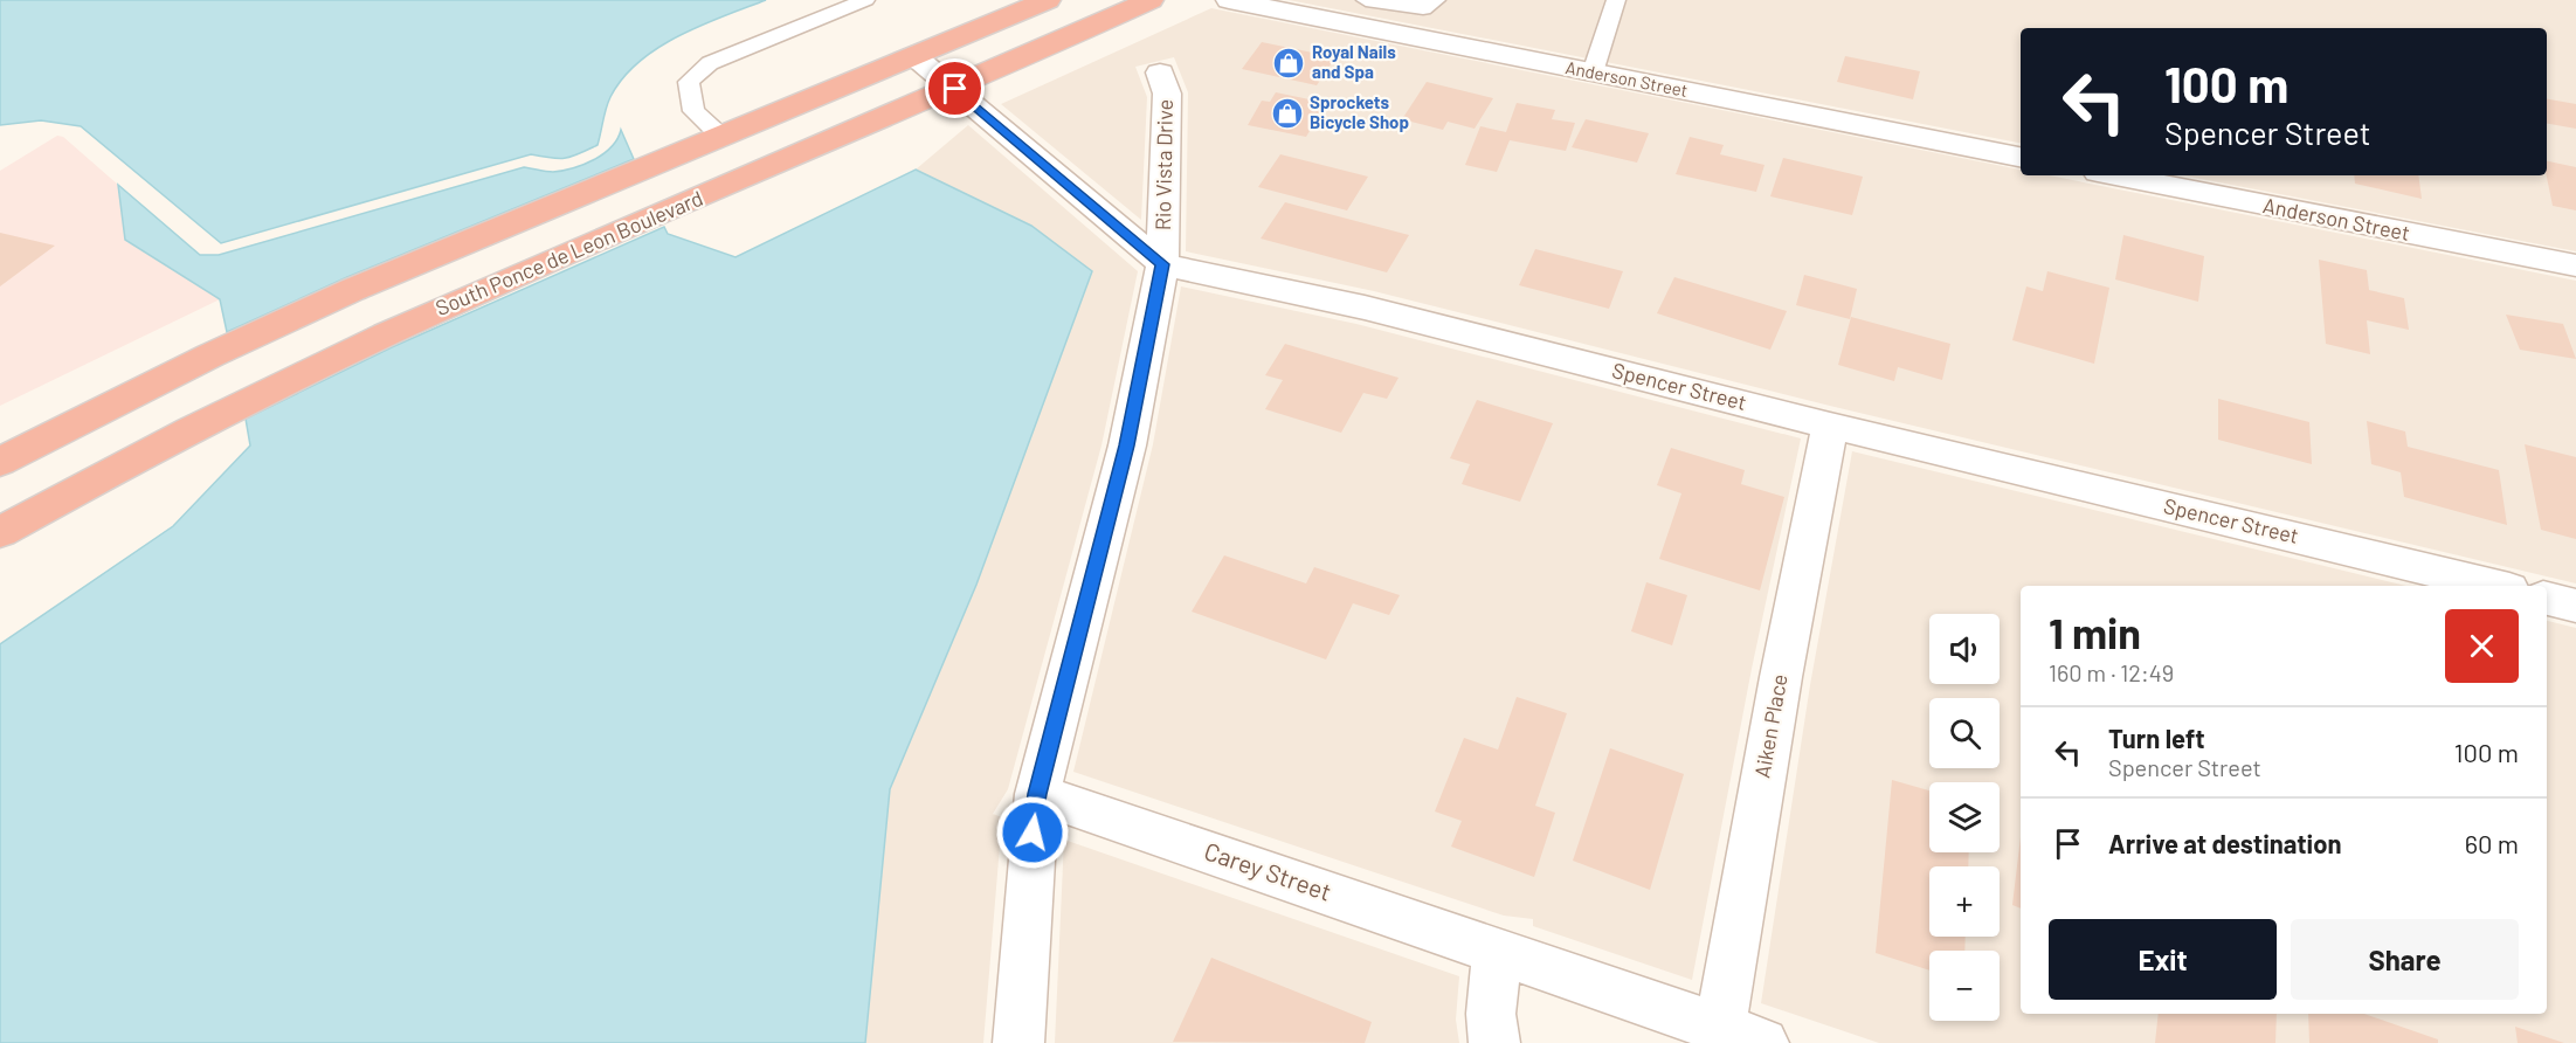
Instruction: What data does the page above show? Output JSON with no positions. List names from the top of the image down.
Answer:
{
  "streets": {
    "highway": ["South Ponce de Leon Boulevard"],
    "street": [
      "Anderson Street",
      "Rio Vista Drive",
      "Spencer Street",
      "Aiken Place",
      "Carey Street"
    ]
  },
  "crossings": [
    ["Rio Vista Drive", "Spencer Street"],
    ["Rio Vista Drive", "Carey Street"],
    ["South Ponce de Leon Boulevard", "Spencer Street"],
    ["Spencer Street", "Aiken Place"],
    ["Aiken Place", "Carey Street"]
  ],
  "places": {
    "shop": ["Royal Nails and Spa", "Sprockets Bicycle Shop"]
  },
  "page": {
    "turn": ["100 m", "Spencer Street"],
    "heading": ["1 min", "160 m · 12:49"],
    "map_buttons": ["+", "−"],
    "list": [
      {
        "name": "Turn left",
        "note": "Spencer Street",
        "value": "100 m"
      },
      {
        "name": "Arrive at destination",
        "value": "60 m"
      }
    ],
    "buttons": ["Exit", "Share"]
  }
}
